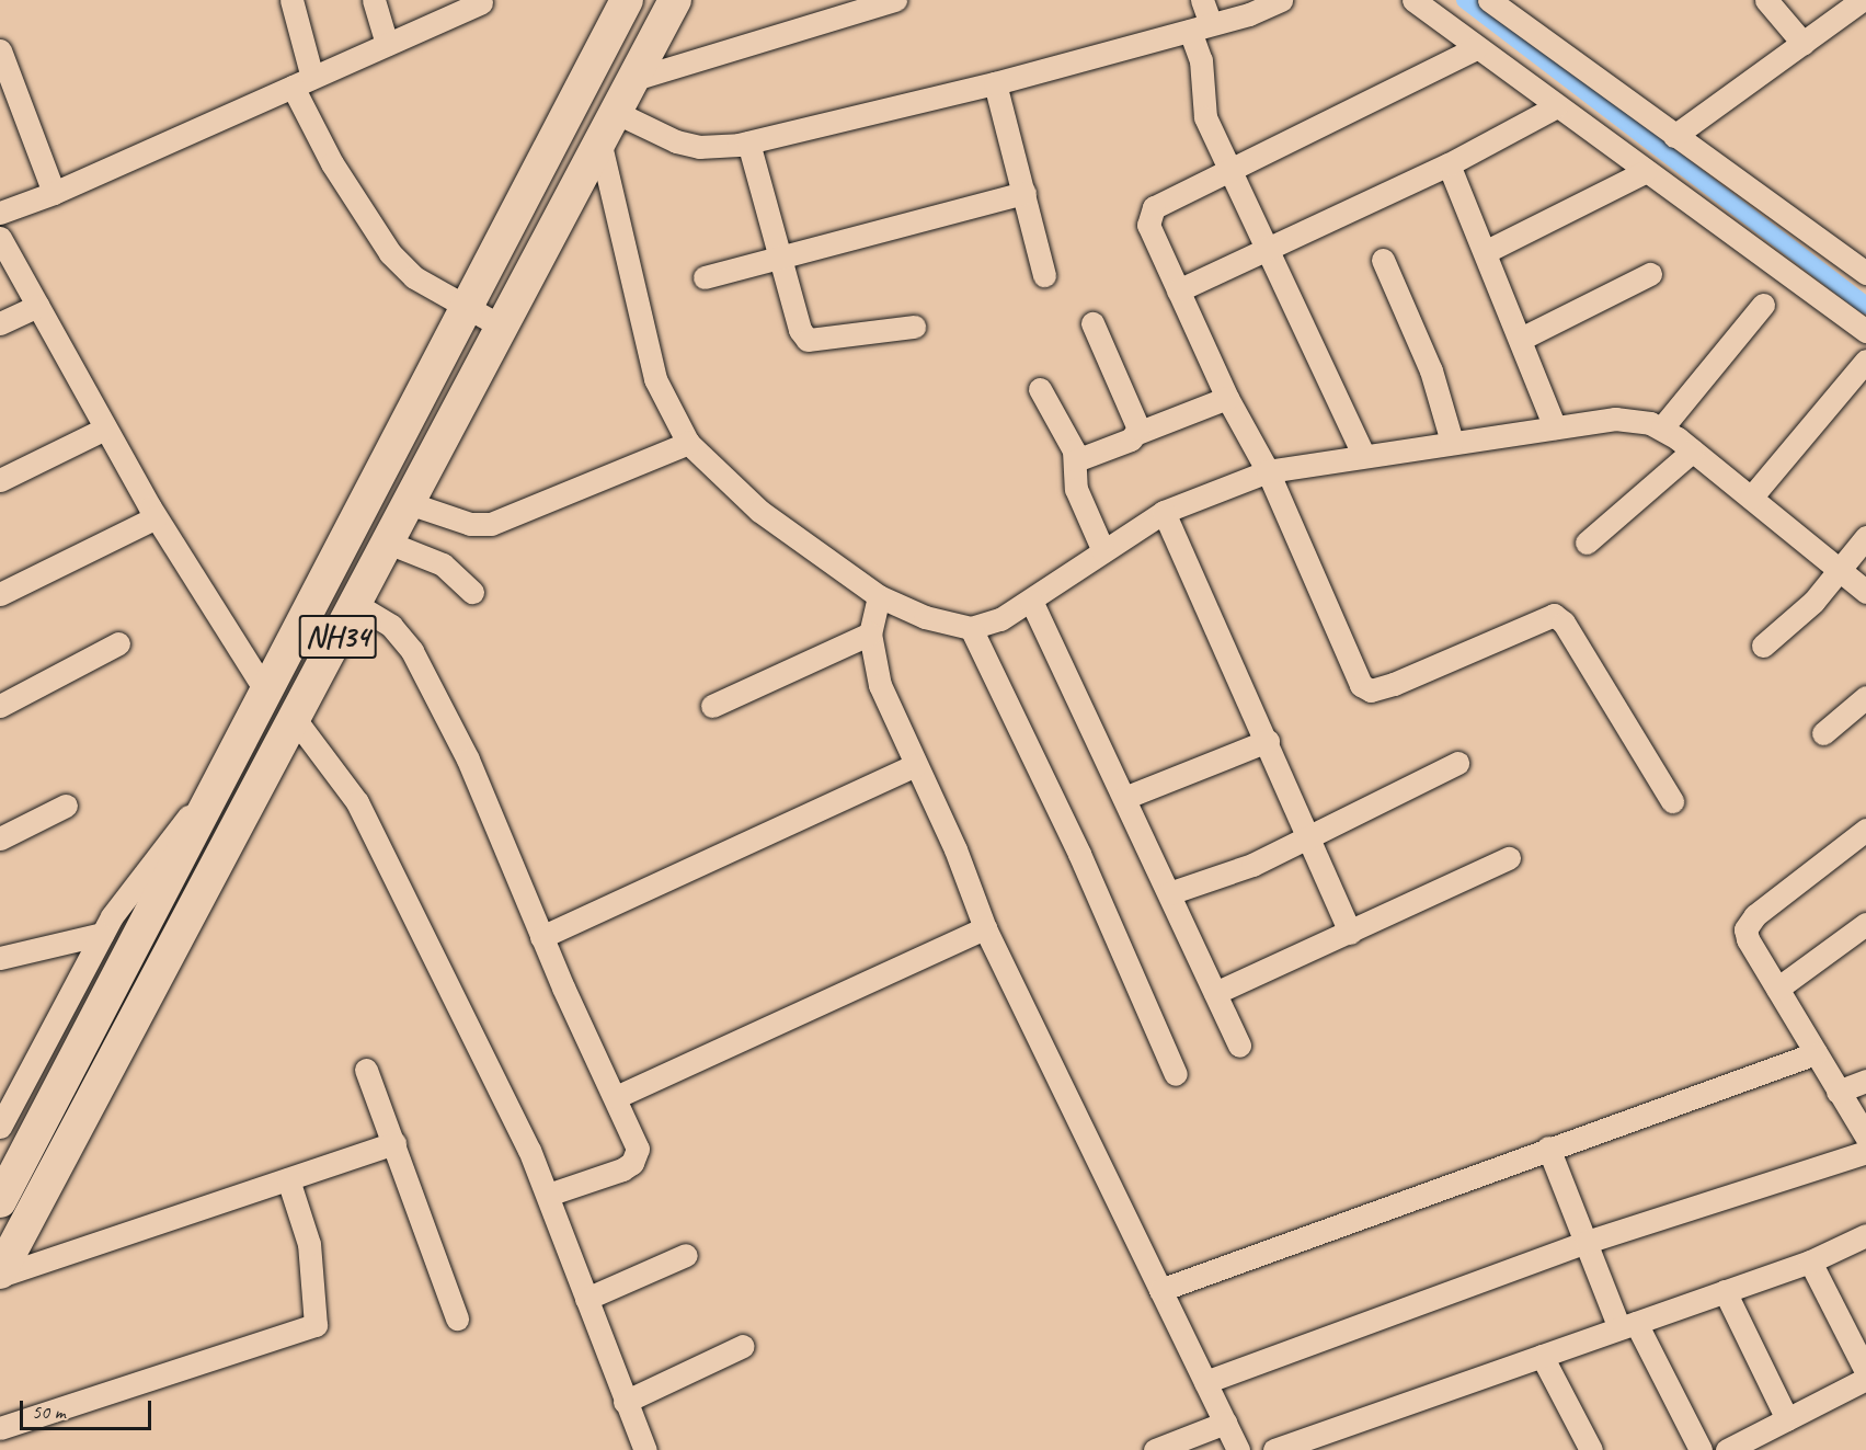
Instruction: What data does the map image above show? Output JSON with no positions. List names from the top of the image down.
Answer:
{
  "streets": {
    "highway": ["NH34"]
  },
  "scale_bar": "50 m"
}
